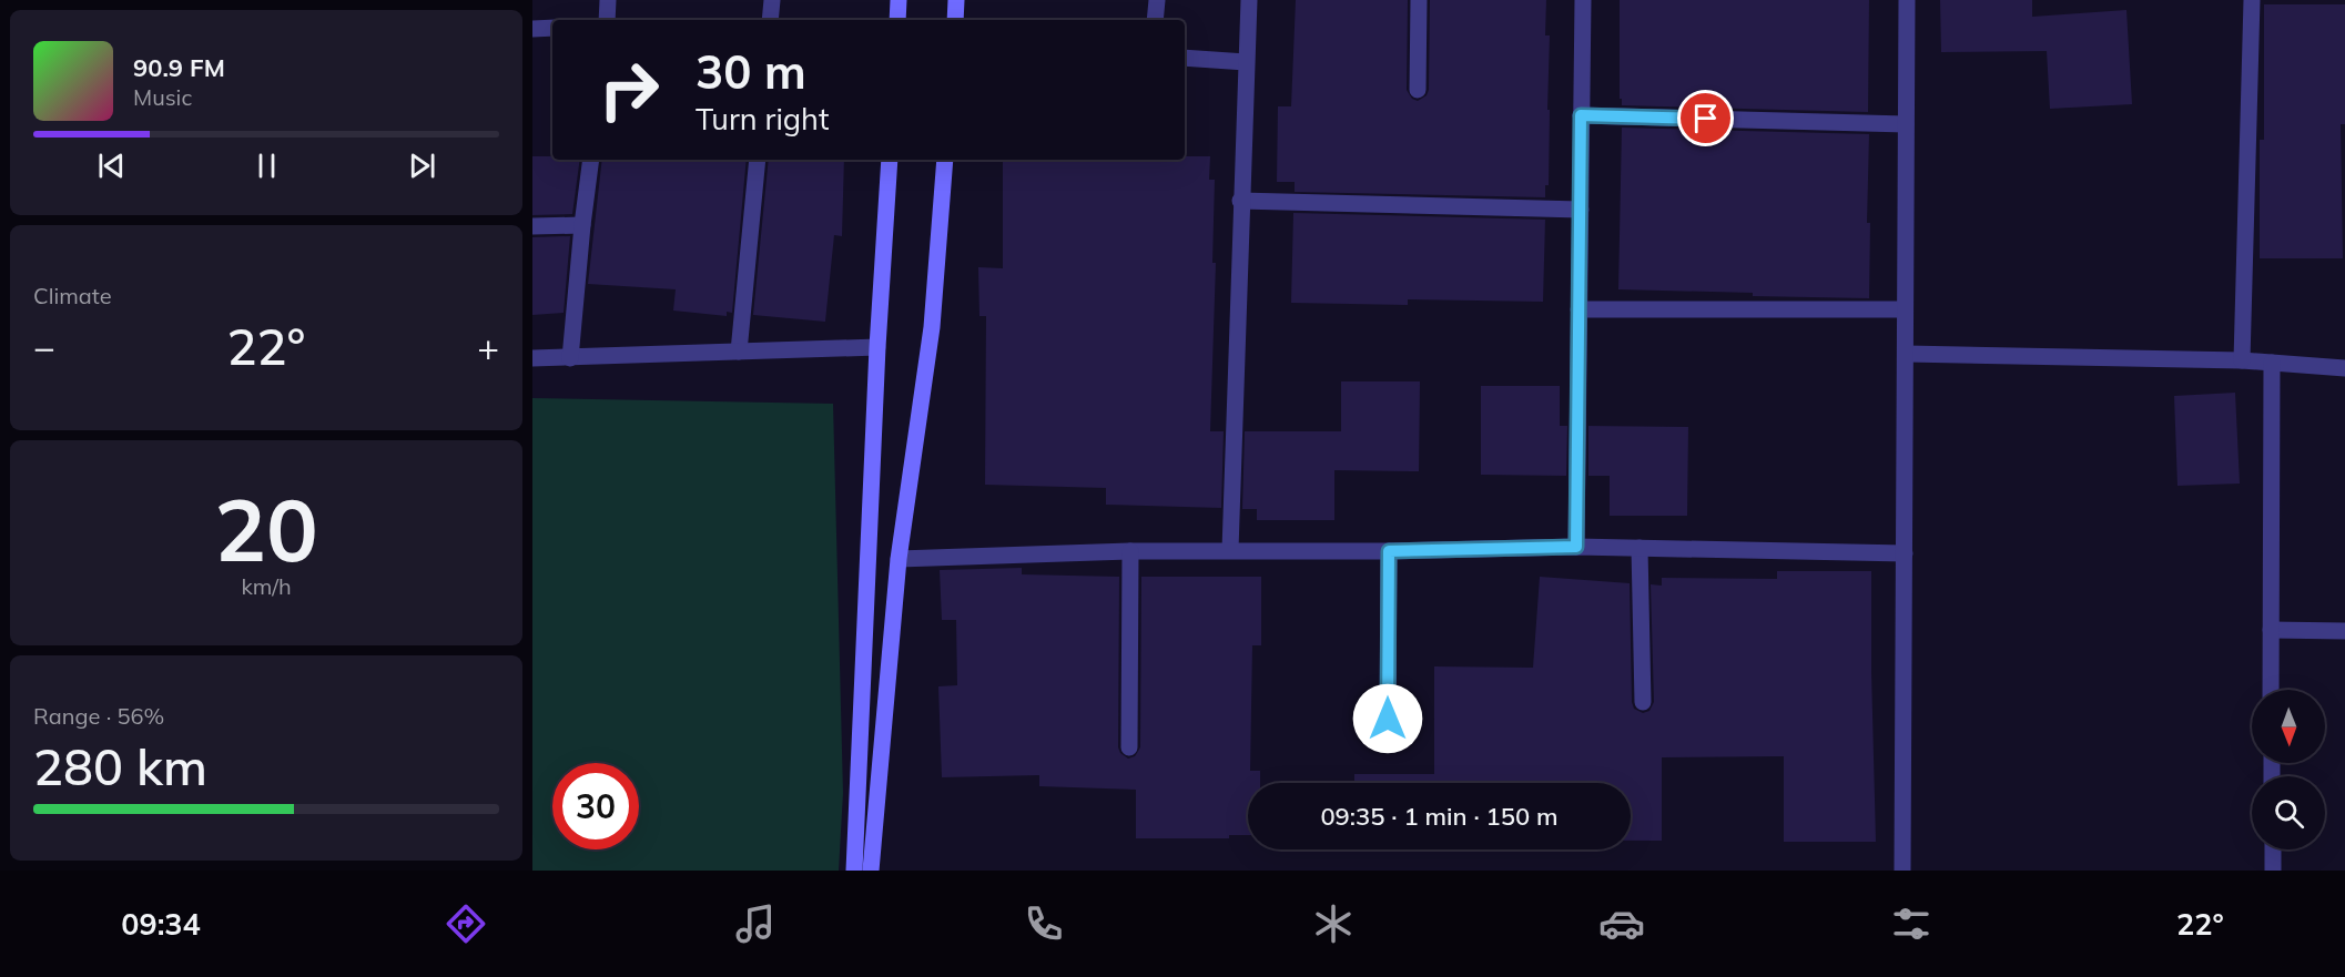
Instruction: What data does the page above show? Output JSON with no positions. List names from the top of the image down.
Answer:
{
  "north": "bottom",
  "page": {
    "turn": ["30 m", "Turn right"],
    "song": ["90.9 FM", "Music"],
    "tile": [
      "Climate",
      ["20", "km/h"],
      ["Range · 56%", "280 km"]
    ],
    "heat": ["−", "22°", "+"],
    "limit": "30",
    "trip": "09:35 · 1 min · 150 m",
    "tabs": ["09:34", "22°"]
  }
}
